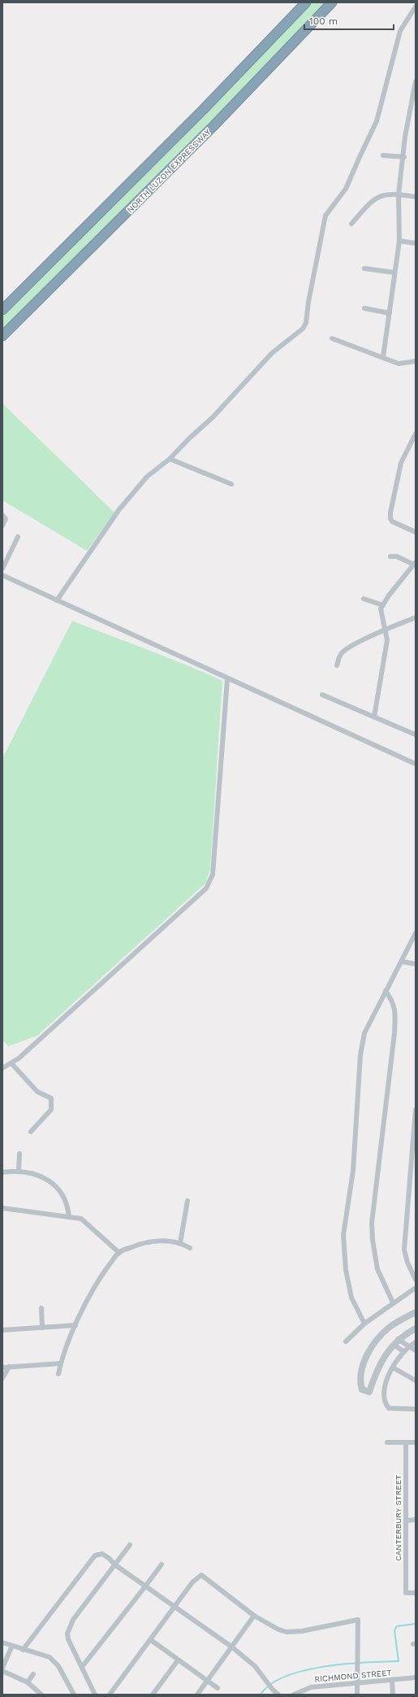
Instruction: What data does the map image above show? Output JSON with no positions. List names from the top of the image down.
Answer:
{
  "streets": {
    "highway": ["NORTH LUZON EXPRESSWAY"],
    "street": ["CANTERBURY STREET", "RICHMOND STREET"]
  },
  "scale_bar": "100 m"
}
